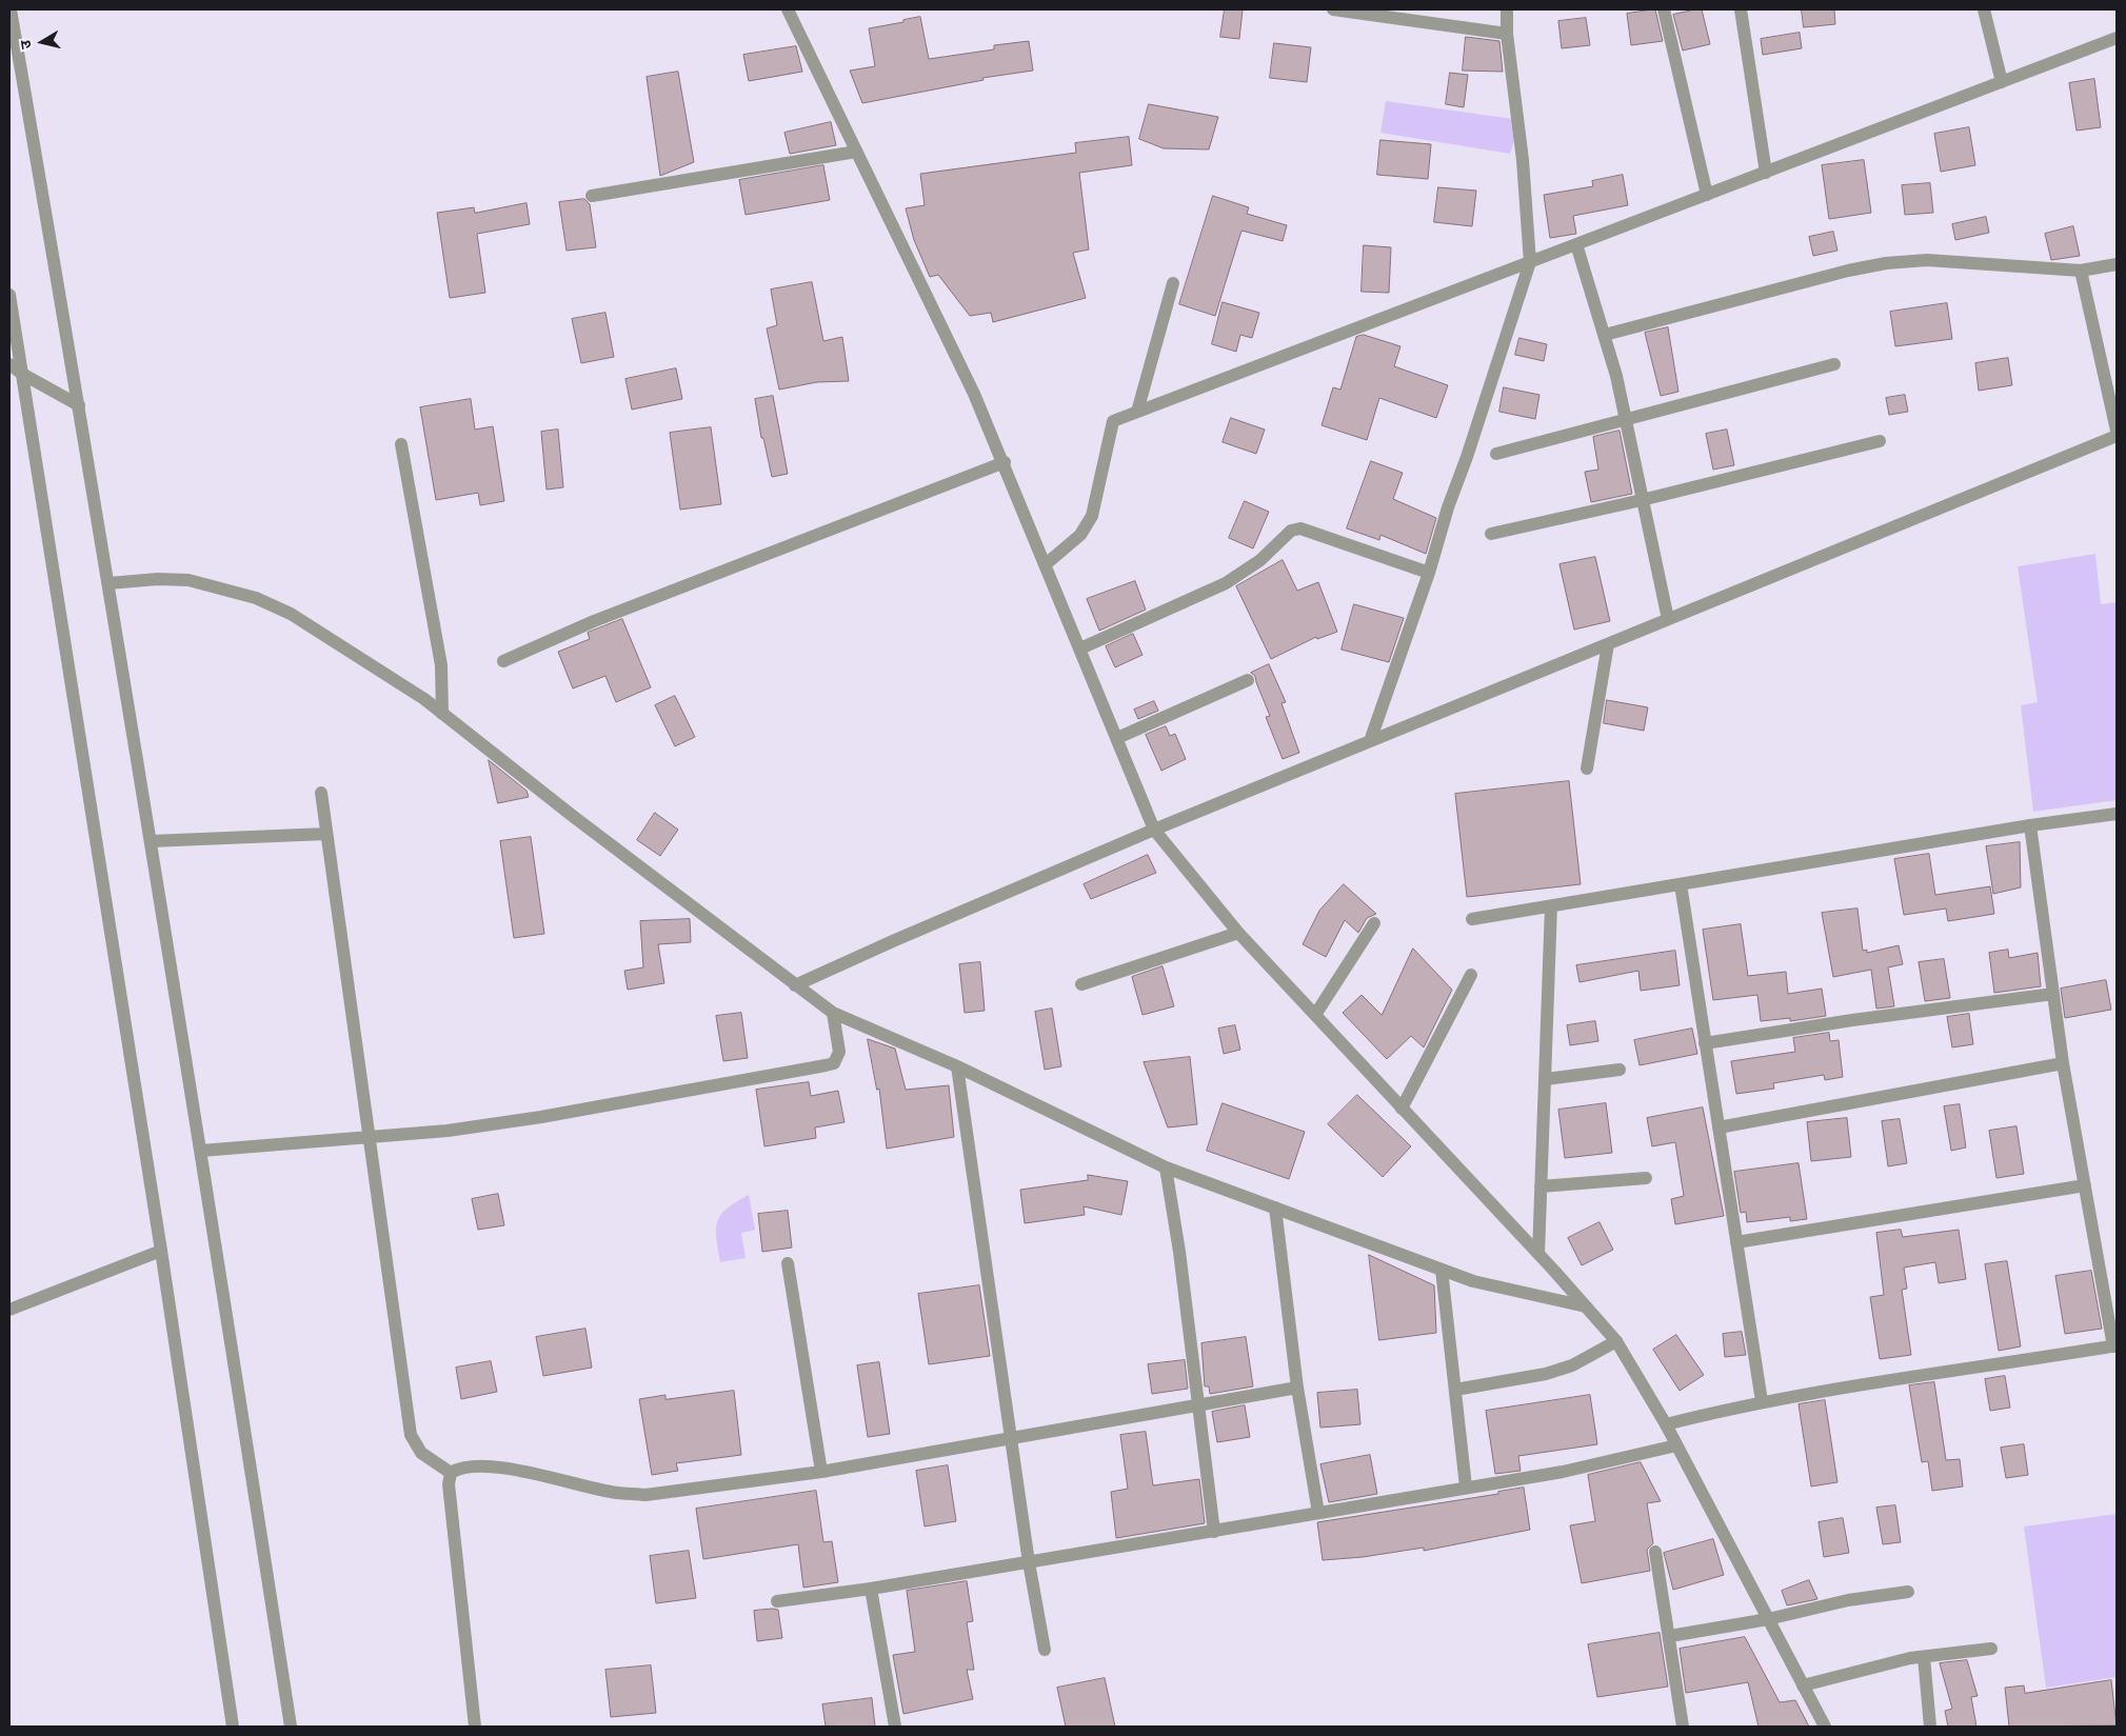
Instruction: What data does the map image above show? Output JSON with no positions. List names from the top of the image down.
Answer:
{
  "north": "left"
}
